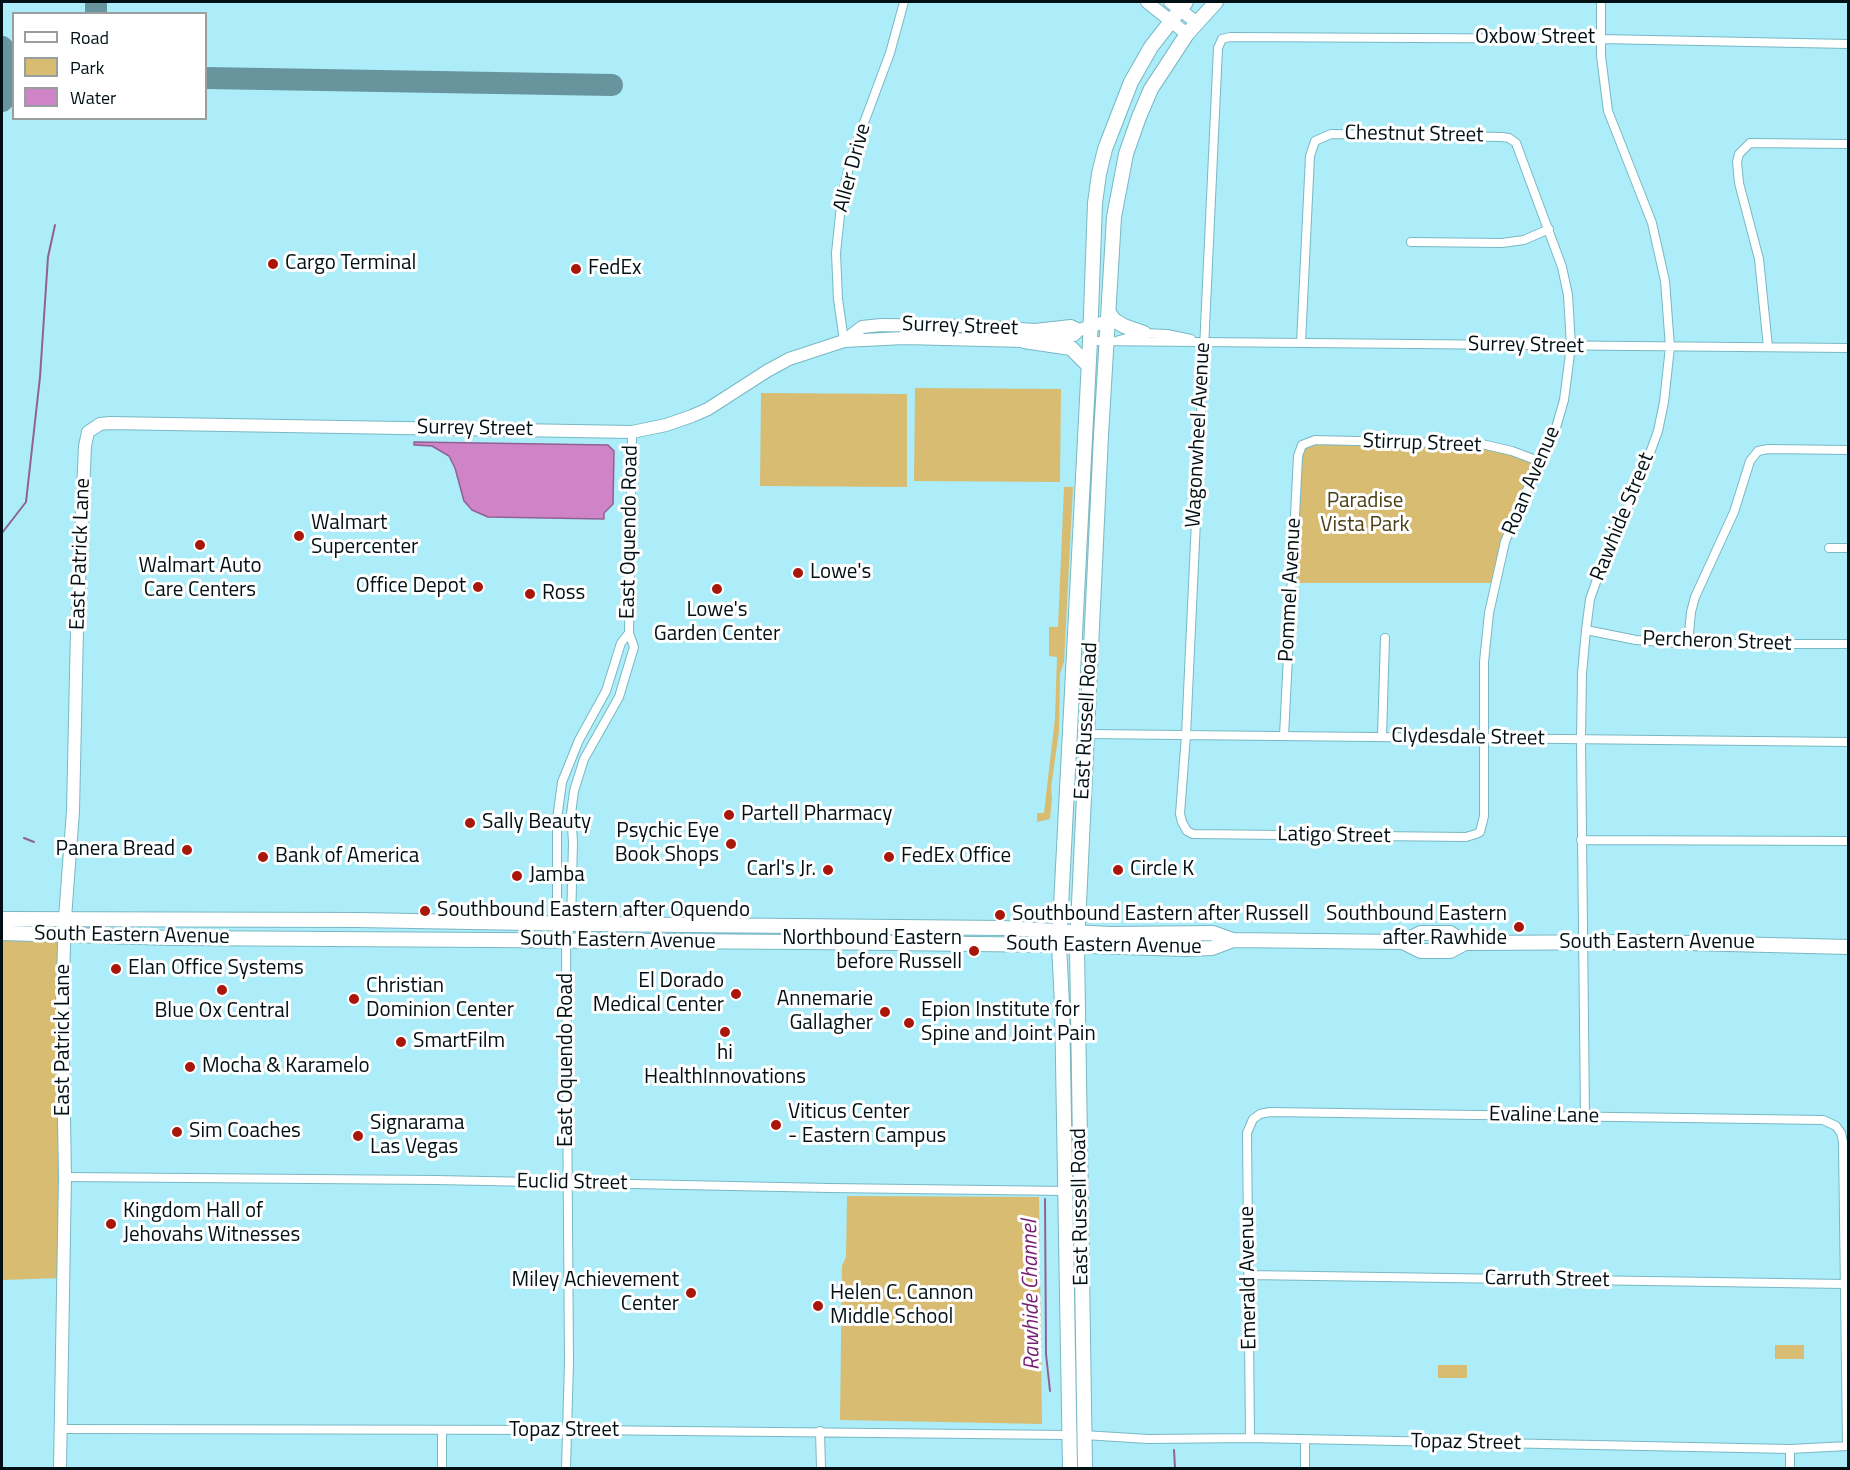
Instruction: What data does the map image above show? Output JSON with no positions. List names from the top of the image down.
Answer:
{
  "streets": {
    "main road": ["East Russell Road", "South Eastern Avenue"],
    "street": [
      "Oxbow Street",
      "Chestnut Street",
      "Aller Drive",
      "Surrey Street",
      "Wagonwheel Avenue",
      "Stirrup Street",
      "Roan Avenue",
      "Rawhide Street",
      "East Oquendo Road",
      "East Patrick Lane",
      "Pommel Avenue",
      "Percheron Street",
      "Clydesdale Street",
      "Latigo Street",
      "Evaline Lane",
      "Euclid Street",
      "Emerald Avenue",
      "Carruth Street",
      "Topaz Street"
    ]
  },
  "crossings": [
    ["Oxbow Street", "Wagonwheel Avenue"],
    ["Oxbow Street", "Rawhide Street"],
    ["Chestnut Street", "Surrey Street"],
    ["Chestnut Street", "Roan Avenue"],
    ["Aller Drive", "Surrey Street"],
    ["Surrey Street", "Wagonwheel Avenue"],
    ["Surrey Street", "Roan Avenue"],
    ["Surrey Street", "Rawhide Street"],
    ["Surrey Street", "East Oquendo Road"],
    ["Surrey Street", "East Patrick Lane"],
    ["Surrey Street", "East Russell Road"],
    ["Wagonwheel Avenue", "Clydesdale Street"],
    ["Wagonwheel Avenue", "Latigo Street"],
    ["Stirrup Street", "Roan Avenue"],
    ["Stirrup Street", "Pommel Avenue"],
    ["Roan Avenue", "Clydesdale Street"],
    ["Roan Avenue", "Latigo Street"],
    ["Rawhide Street", "Percheron Street"],
    ["Rawhide Street", "Clydesdale Street"],
    ["Rawhide Street", "South Eastern Avenue"],
    ["Rawhide Street", "Evaline Lane"],
    ["East Oquendo Road", "South Eastern Avenue"],
    ["East Oquendo Road", "Euclid Street"],
    ["East Oquendo Road", "Topaz Street"],
    ["East Patrick Lane", "South Eastern Avenue"],
    ["East Patrick Lane", "Euclid Street"],
    ["East Patrick Lane", "Topaz Street"],
    ["Pommel Avenue", "Clydesdale Street"],
    ["East Russell Road", "Clydesdale Street"],
    ["East Russell Road", "South Eastern Avenue"],
    ["East Russell Road", "Euclid Street"],
    ["East Russell Road", "Topaz Street"],
    ["Evaline Lane", "Emerald Avenue"],
    ["Evaline Lane", "Carruth Street"],
    ["Emerald Avenue", "Carruth Street"],
    ["Emerald Avenue", "Topaz Street"]
  ],
  "water": ["Rawhide Channel"],
  "parks": ["Paradise Vista Park"],
  "places": [
    "Cargo Terminal",
    "FedEx",
    "Walmart Supercenter",
    "Walmart Auto Care Centers",
    "Lowe's",
    "Office Depot",
    "Lowe's Garden Center",
    "Ross",
    "Partell Pharmacy",
    "Sally Beauty",
    "Psychic Eye Book Shops",
    "Panera Bread",
    "Bank of America",
    "FedEx Office",
    "Carl's Jr.",
    "Circle K",
    "Jamba",
    "Southbound Eastern after Oquendo",
    "Southbound Eastern after Russell",
    "Southbound Eastern after Rawhide",
    "Northbound Eastern before Russell",
    "Elan Office Systems",
    "Blue Ox Central",
    "El Dorado Medical Center",
    "Christian Dominion Center",
    "Annemarie Gallagher",
    "Epion Institute for Spine and Joint Pain",
    "hi HealthInnovations",
    "SmartFilm",
    "Mocha & Karamelo",
    "Viticus Center - Eastern Campus",
    "Sim Coaches",
    "Signarama Las Vegas",
    "Kingdom Hall of Jehovahs Witnesses",
    "Miley Achievement Center",
    "Helen C. Cannon Middle School"
  ],
  "legend": ["Road", "Park", "Water"]
}
